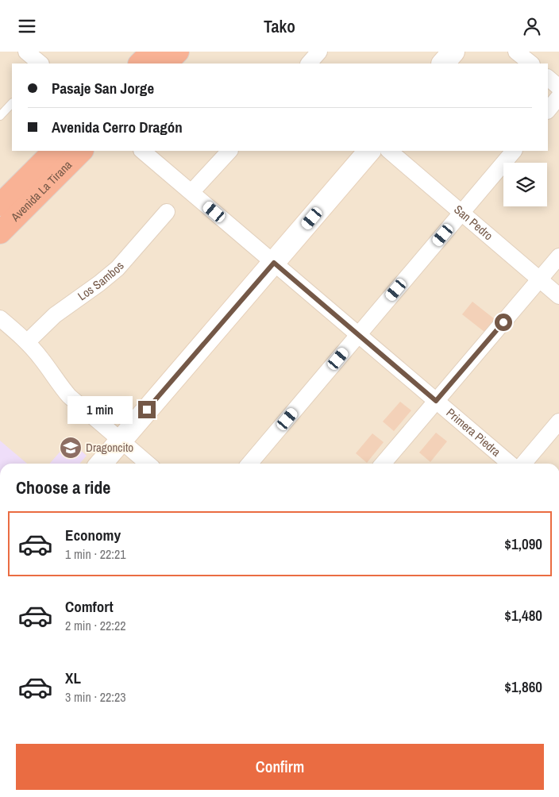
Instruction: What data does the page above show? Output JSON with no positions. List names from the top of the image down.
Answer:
{
  "streets": {
    "highway": ["Avenida La Tirana"],
    "street": ["San Pedro", "Los Sambos", "Primera Piedra"]
  },
  "places": {
    "school or university": ["Dragoncito"]
  },
  "page": {
    "header": "Tako",
    "banner": ["Pasaje San Jorge", "Avenida Cerro Dragón"],
    "bubble": "1 min",
    "heading": "Choose a ride",
    "list": [
      {
        "name": "Economy",
        "note": "1 min · 22:21",
        "value": "$1,090"
      },
      {
        "name": "Comfort",
        "note": "2 min · 22:22",
        "value": "$1,480"
      },
      {
        "name": "XL",
        "note": "3 min · 22:23",
        "value": "$1,860"
      }
    ],
    "buttons": "Confirm"
  }
}
